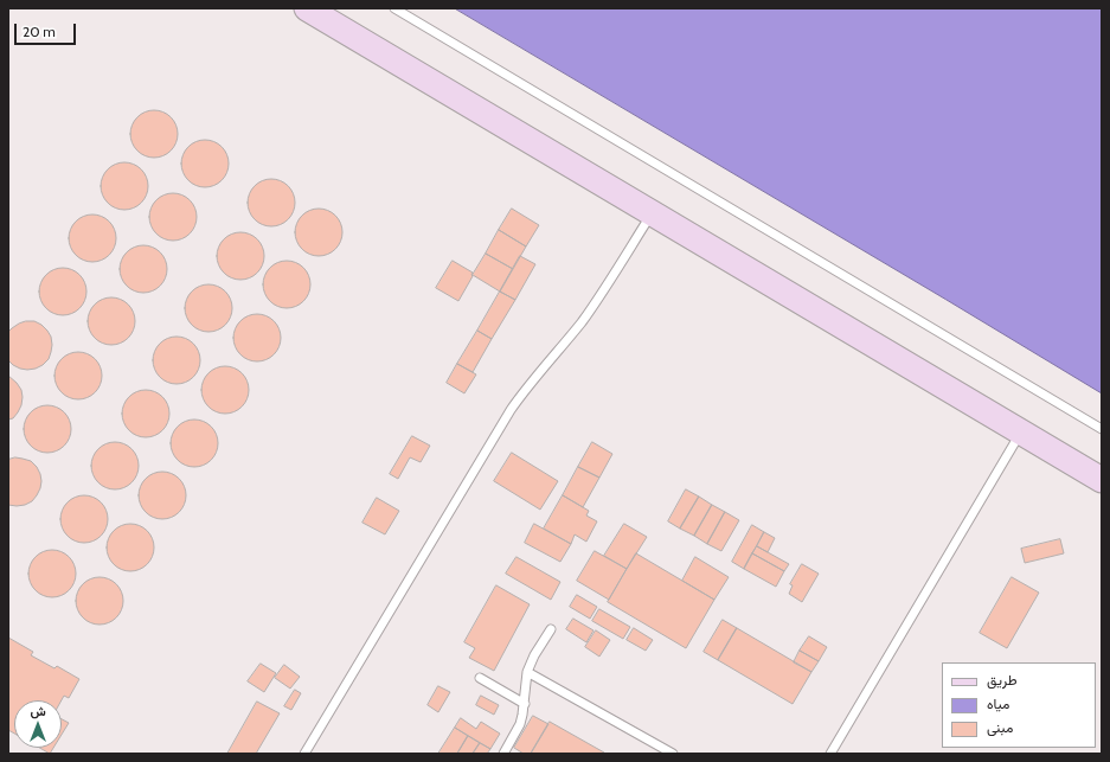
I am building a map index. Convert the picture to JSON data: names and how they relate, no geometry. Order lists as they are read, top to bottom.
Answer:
{
  "legend": ["طريق", "مياه", "مبنى"],
  "scale_bar": "20 m",
  "north": "top"
}
